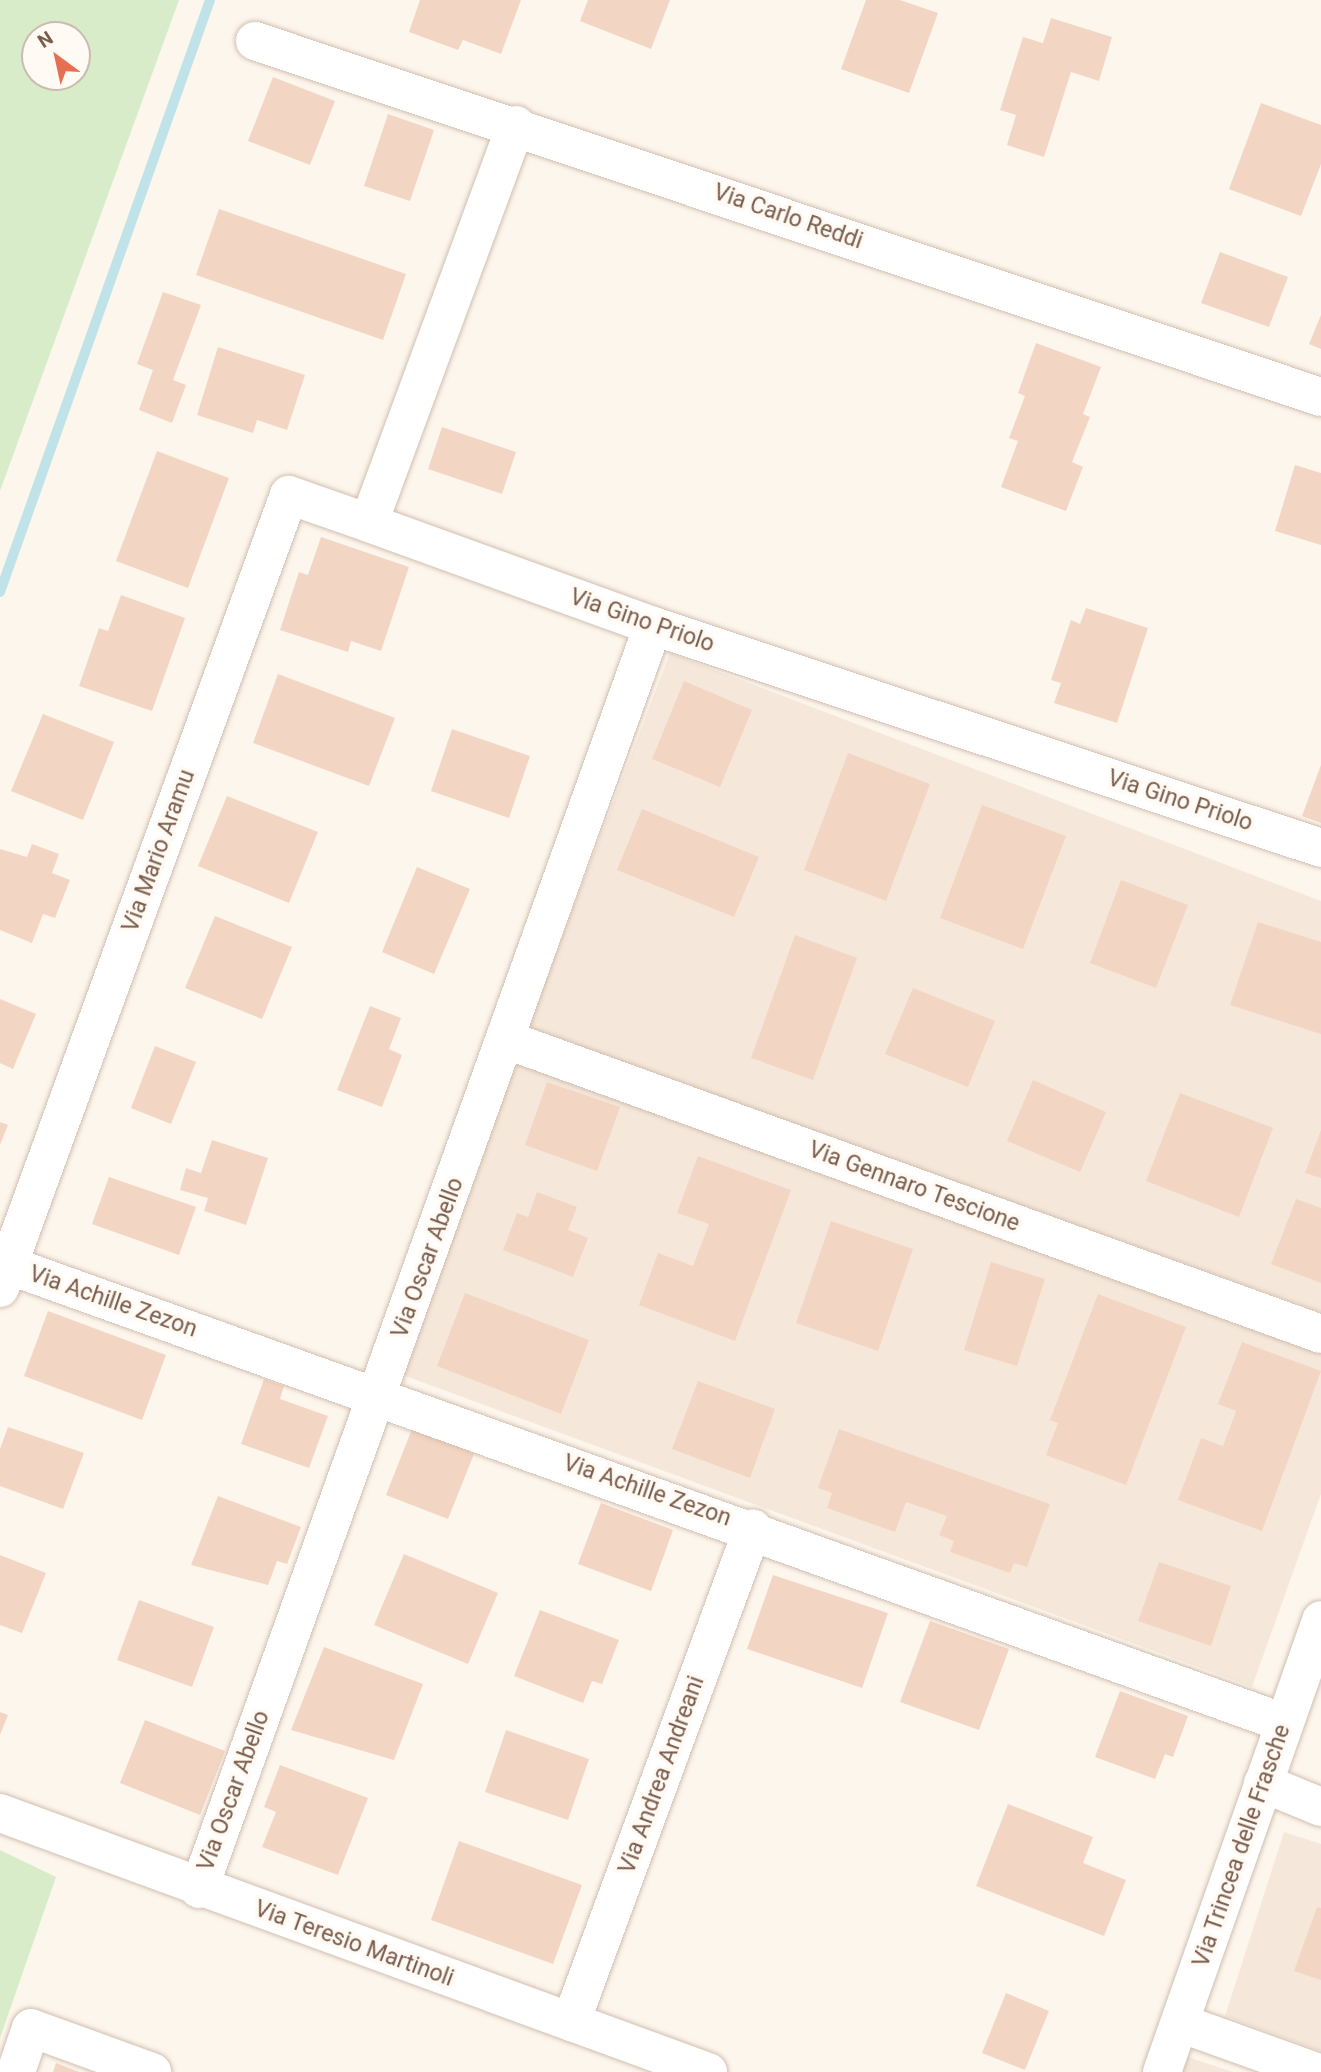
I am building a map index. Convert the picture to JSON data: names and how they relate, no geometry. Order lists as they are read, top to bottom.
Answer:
{
  "streets": {
    "street": [
      "Via Carlo Reddi",
      "Via Gino Priolo",
      "Via Mario Aramu",
      "Via Gennaro Tescione",
      "Via Oscar Abello",
      "Via Achille Zezon",
      "Via Andrea Andreani",
      "Via Trincea delle Frasche",
      "Via Teresio Martinoli"
    ]
  },
  "crossings": [
    ["Via Gino Priolo", "Via Mario Aramu"],
    ["Via Gino Priolo", "Via Oscar Abello"],
    ["Via Mario Aramu", "Via Achille Zezon"],
    ["Via Gennaro Tescione", "Via Oscar Abello"],
    ["Via Oscar Abello", "Via Achille Zezon"],
    ["Via Oscar Abello", "Via Teresio Martinoli"],
    ["Via Achille Zezon", "Via Andrea Andreani"],
    ["Via Achille Zezon", "Via Trincea delle Frasche"],
    ["Via Andrea Andreani", "Via Teresio Martinoli"]
  ],
  "north": "top left"
}
